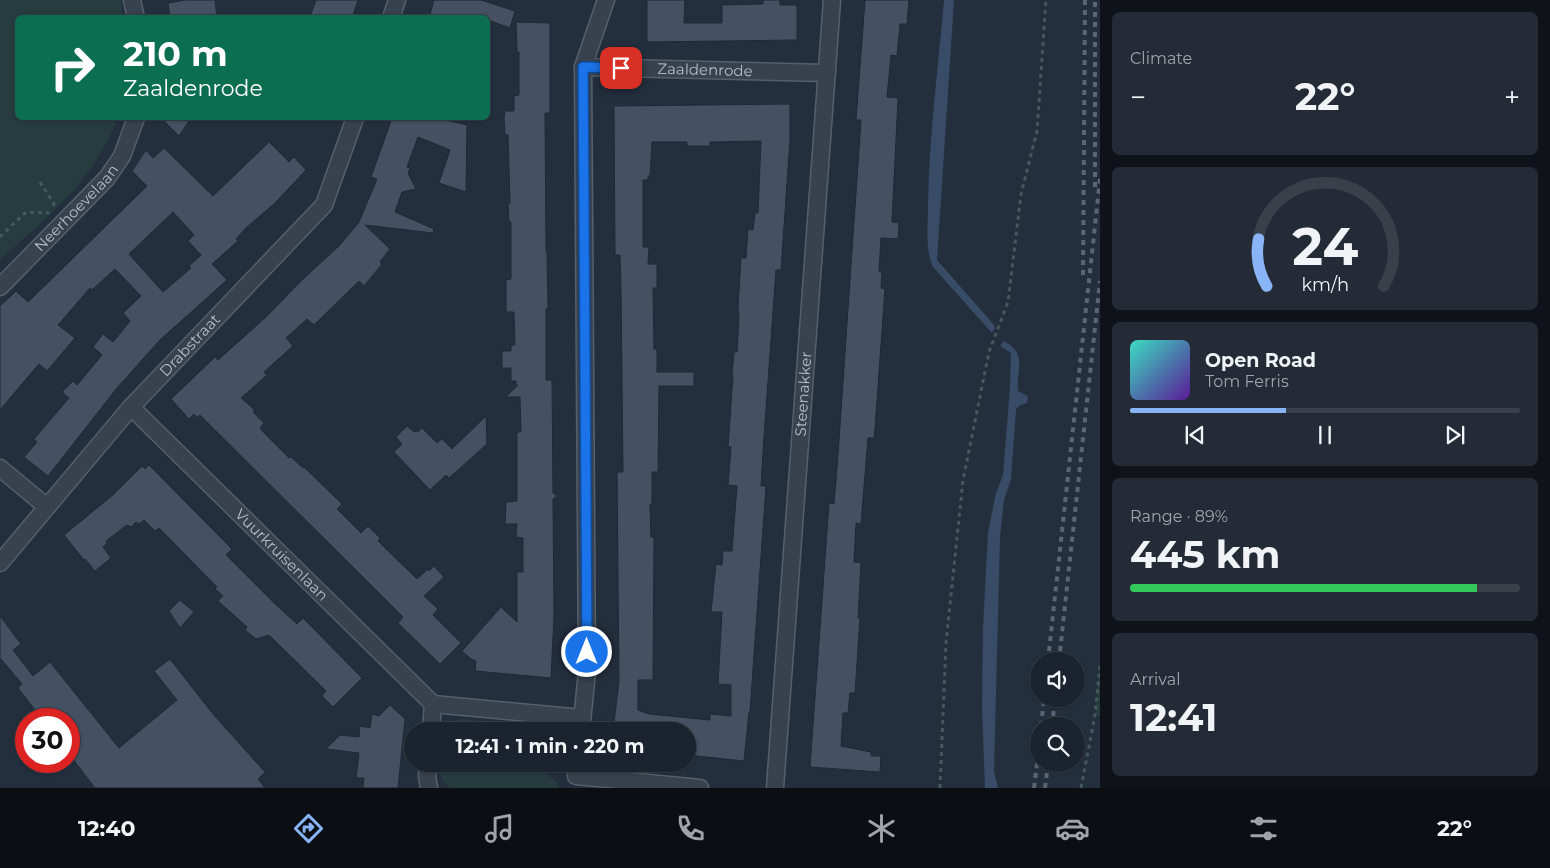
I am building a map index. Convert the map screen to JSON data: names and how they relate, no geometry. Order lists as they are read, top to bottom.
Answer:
{
  "streets": {
    "street": [
      "Zaaldenrode",
      "Neerhoevelaan",
      "Drabstraat",
      "Steenakker",
      "Vuurkruisenlaan"
    ]
  },
  "crossings": [
    ["Zaaldenrode", "Steenakker"],
    ["Drabstraat", "Vuurkruisenlaan"]
  ],
  "page": {
    "tile": [
      "Climate",
      ["Range · 89%", "445 km"],
      ["Arrival", "12:41"]
    ],
    "turn": ["210 m", "Zaaldenrode"],
    "heat": ["−", "22°", "+"],
    "song": ["Open Road", "Tom Ferris"],
    "limit": "30",
    "trip": "12:41 · 1 min · 220 m",
    "tabs": ["12:40", "22°"],
    "gauge": ["24", "km/h"]
  }
}
